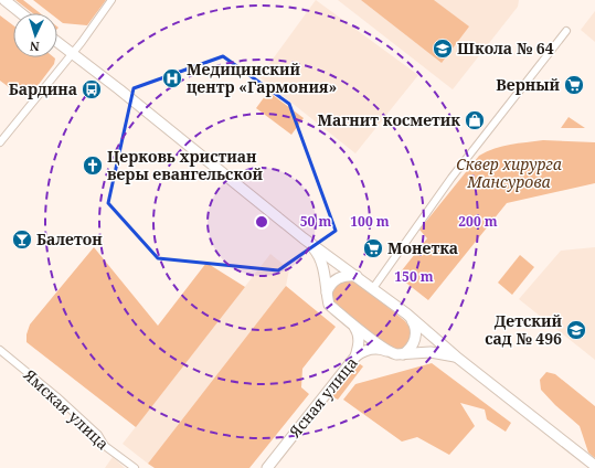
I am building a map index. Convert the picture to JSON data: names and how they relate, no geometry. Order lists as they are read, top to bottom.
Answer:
{
  "streets": {
    "street": ["Ясная улица", "Ямская улица"]
  },
  "parks": ["Сквер хирурга Мансурова"],
  "places": {
    "school or university": ["Школа № 64", "Детский сад № 496"],
    "hospital": ["Медицинский центр «Гармония»"],
    "supermarket": ["Верный", "Монетка"],
    "bus stop": ["Бардина"],
    "shop": ["Магнит косметик"],
    "church": ["Церковь христиан веры евангельской"],
    "bar": ["Балетон"]
  },
  "north": "bottom",
  "rings": [
    "50 m",
    "100 m",
    "200 m",
    "150 m"
  ]
}
